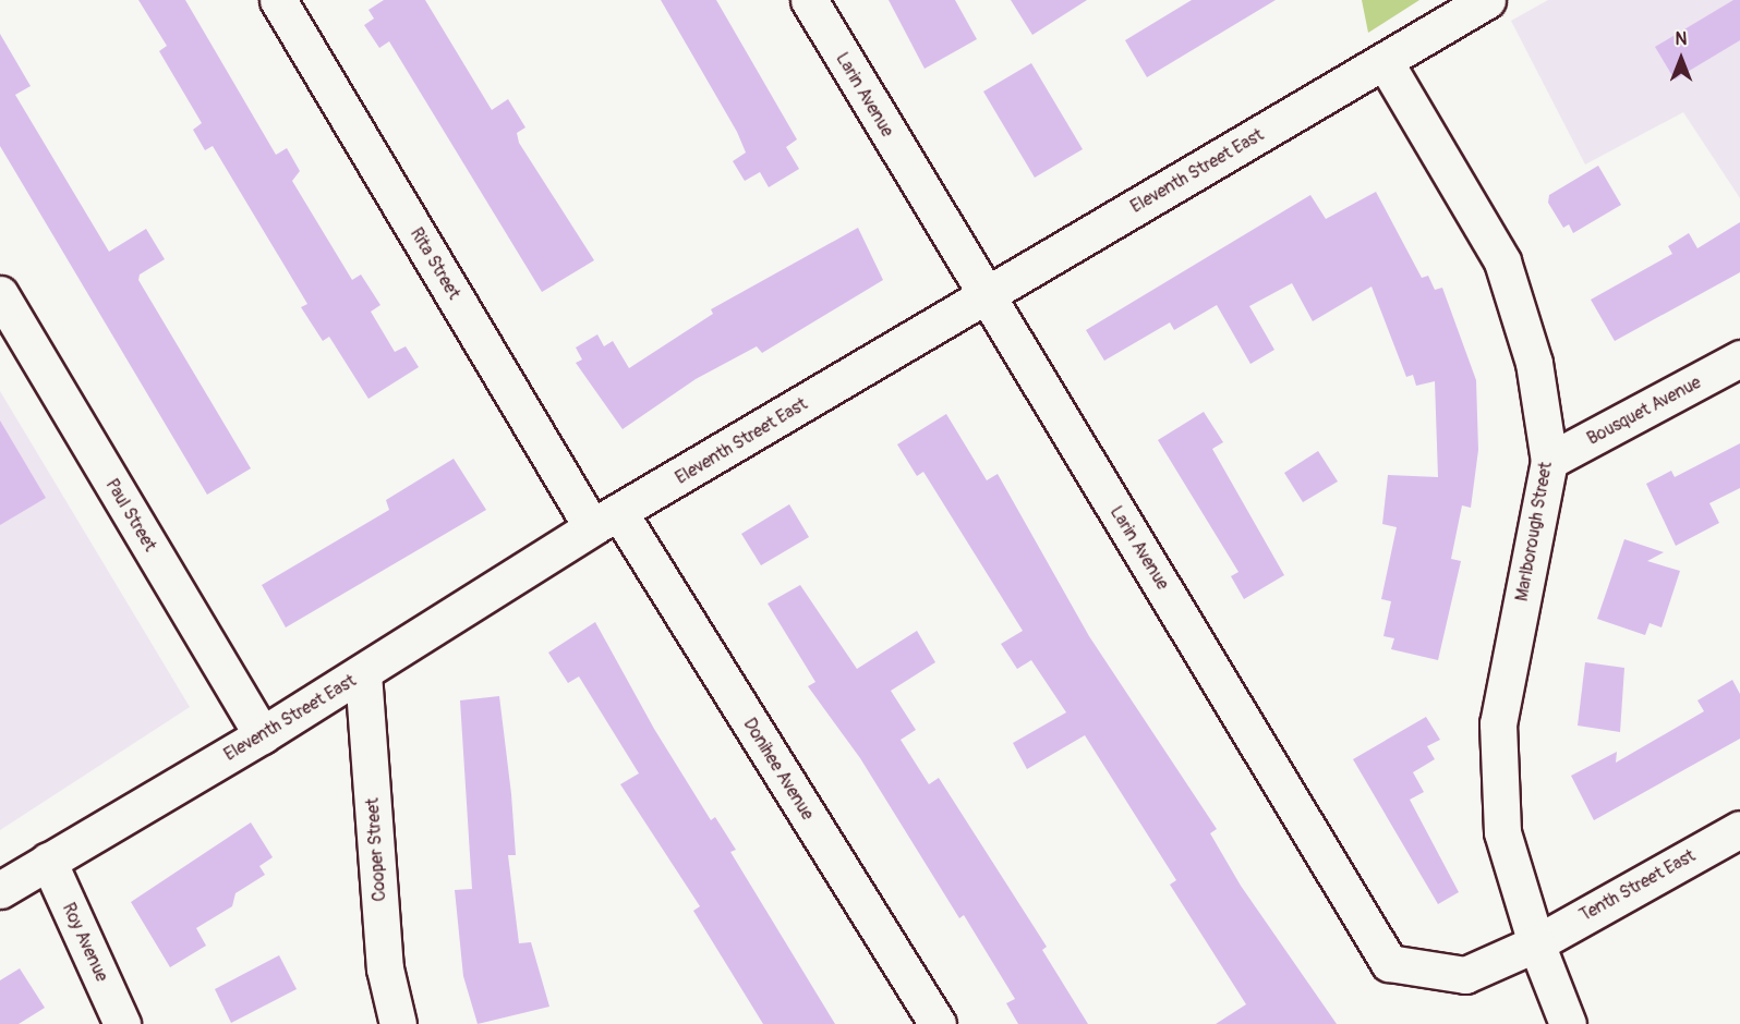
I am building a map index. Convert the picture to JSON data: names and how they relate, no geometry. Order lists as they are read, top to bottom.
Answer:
{
  "streets": {
    "street": [
      "Larin Avenue",
      "Eleventh Street East",
      "Rita Street",
      "Bousquet Avenue",
      "Paul Street",
      "Marlborough Street",
      "Donihee Avenue",
      "Cooper Street",
      "Tenth Street East",
      "Roy Avenue"
    ]
  },
  "crossings": [
    ["Larin Avenue", "Eleventh Street East"],
    ["Larin Avenue", "Marlborough Street"],
    ["Larin Avenue", "Tenth Street East"],
    ["Eleventh Street East", "Rita Street"],
    ["Eleventh Street East", "Paul Street"],
    ["Eleventh Street East", "Marlborough Street"],
    ["Eleventh Street East", "Donihee Avenue"],
    ["Eleventh Street East", "Cooper Street"],
    ["Eleventh Street East", "Roy Avenue"],
    ["Rita Street", "Donihee Avenue"],
    ["Bousquet Avenue", "Marlborough Street"],
    ["Marlborough Street", "Tenth Street East"]
  ],
  "north": "top"
}
